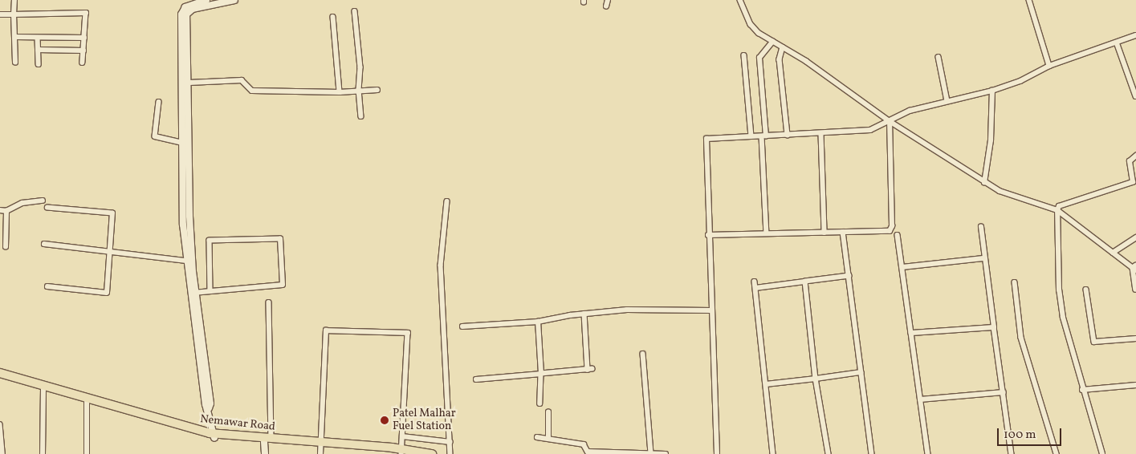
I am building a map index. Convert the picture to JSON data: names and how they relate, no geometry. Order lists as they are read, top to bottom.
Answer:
{
  "streets": {
    "highway": ["Nemawar Road"]
  },
  "places": ["Patel Malhar Fuel Station"],
  "scale_bar": "100 m"
}
